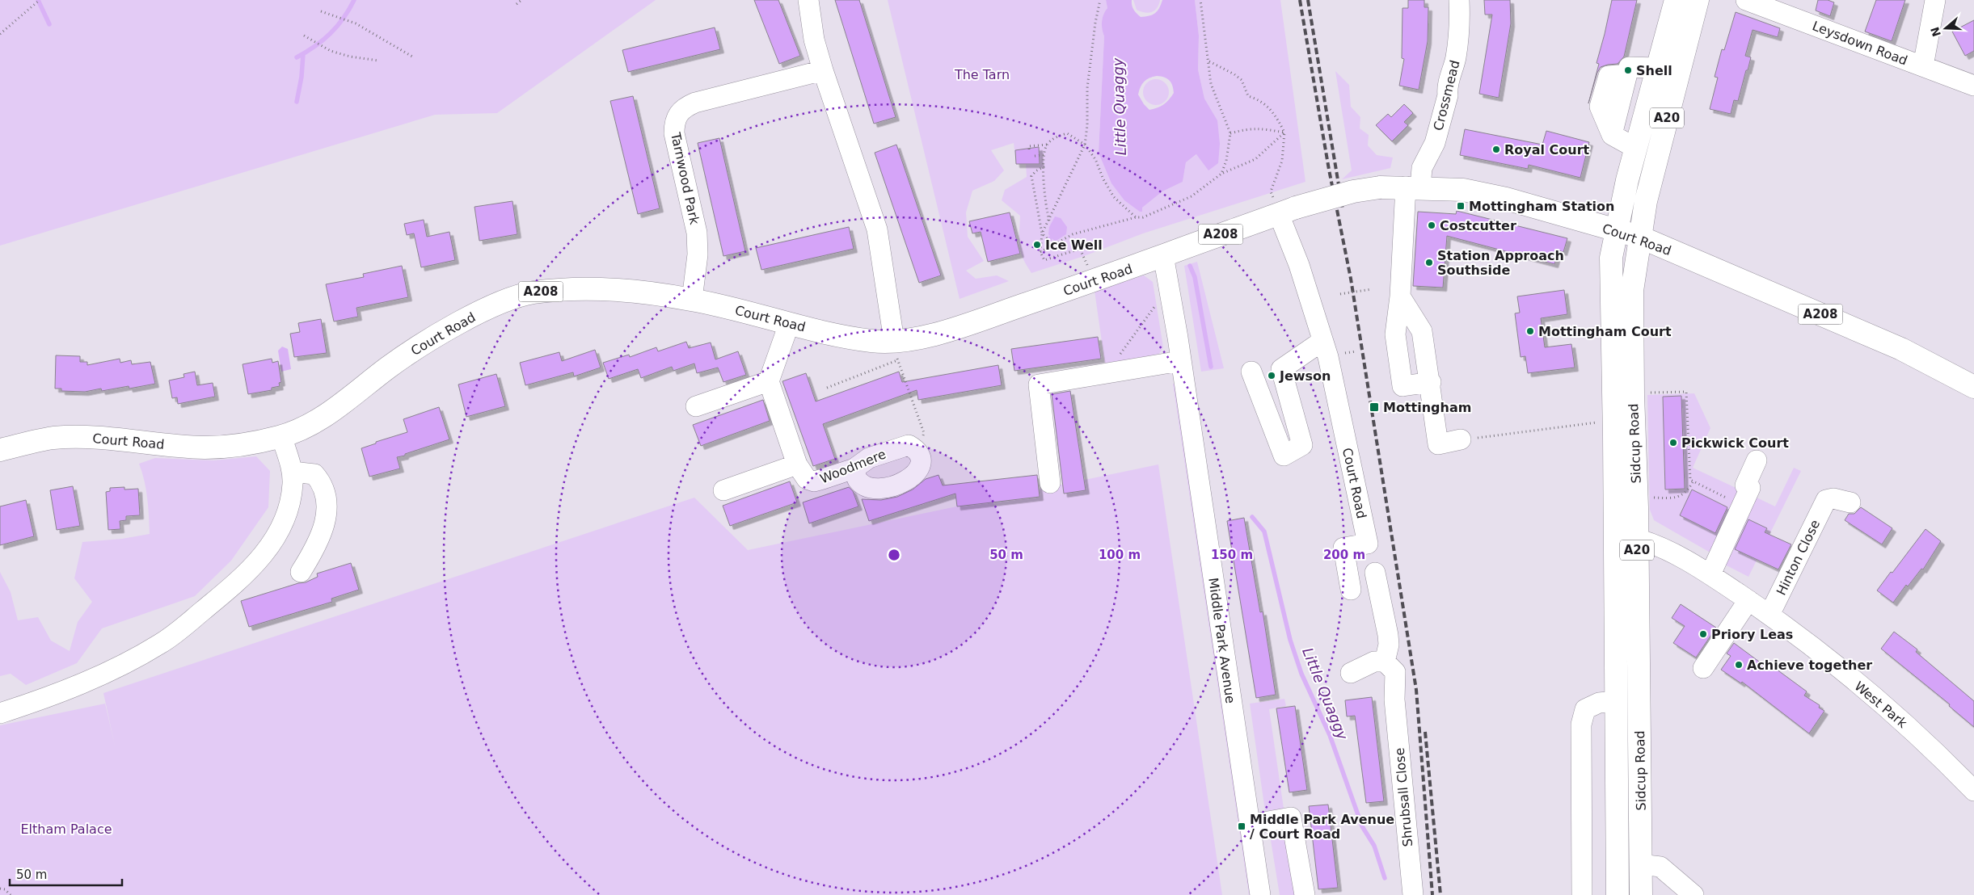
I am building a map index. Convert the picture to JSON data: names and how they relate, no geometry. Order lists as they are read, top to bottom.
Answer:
{
  "streets": {
    "main road": [
      "A20",
      "A208",
      "Court Road",
      "Sidcup Road"
    ],
    "street": [
      "Leysdown Road",
      "Crossmead",
      "Tarnwood Park",
      "Woodmere",
      "Hinton Close",
      "Middle Park Avenue",
      "West Park",
      "Shrubsall Close"
    ]
  },
  "crossings": [
    ["Crossmead", "Court Road"],
    ["Tarnwood Park", "Court Road"],
    ["Court Road", "Sidcup Road"],
    ["Court Road", "Middle Park Avenue"],
    ["Sidcup Road", "West Park"],
    ["Hinton Close", "West Park"]
  ],
  "water": ["Little Quaggy"],
  "parks": ["The Tarn", "Eltham Palace"],
  "places": {
    "other": [
      "Shell",
      "Royal Court",
      "Costcutter",
      "Ice Well",
      "Station Approach Southside",
      "Mottingham Court",
      "Jewson",
      "Pickwick Court",
      "Priory Leas",
      "Achieve together"
    ],
    "transit": ["Mottingham Station", "Mottingham", "Middle Park Avenue / Court Road"]
  },
  "scale_bar": "50 m",
  "north": "left",
  "rings": [
    "50 m",
    "100 m",
    "150 m",
    "200 m"
  ]
}
